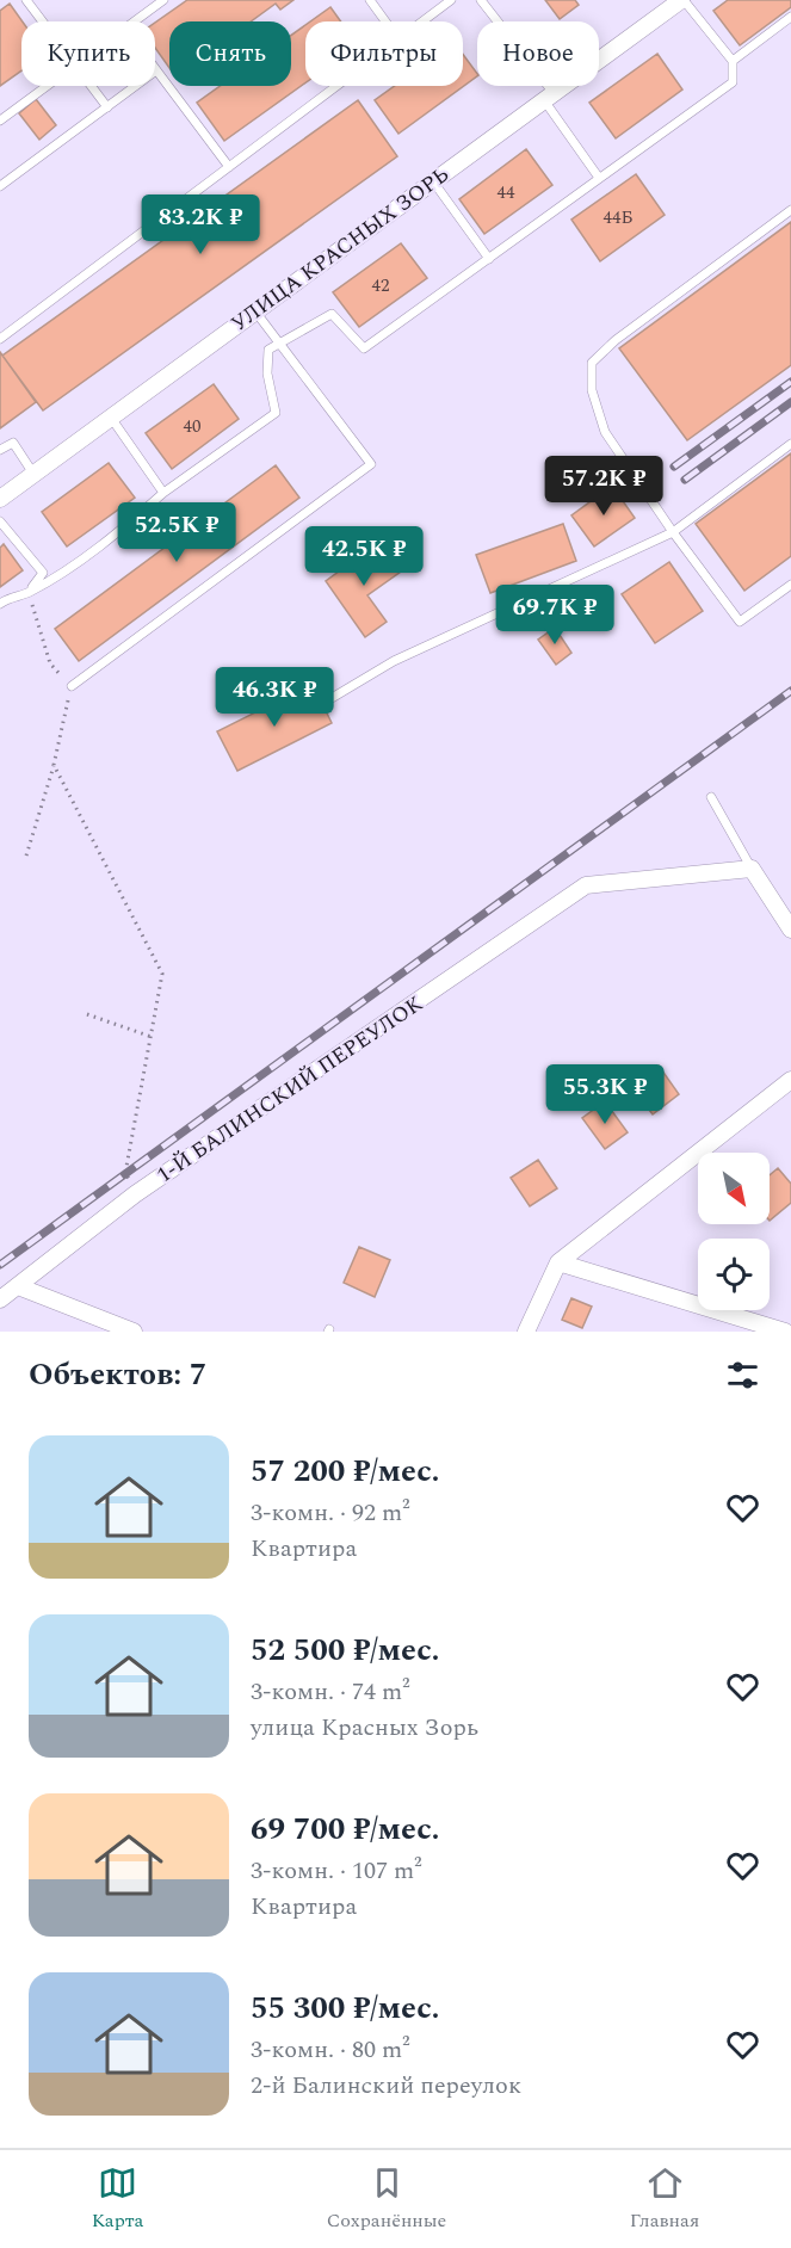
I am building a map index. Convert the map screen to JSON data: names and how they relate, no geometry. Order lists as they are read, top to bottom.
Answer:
{
  "streets": {
    "street": ["УЛИЦА КРАСНЫХ ЗОРЬ", "1-Й БАЛИНСКИЙ ПЕРЕУЛОК"]
  },
  "house_numbers": [
    "44",
    "44Б",
    "42",
    "40"
  ],
  "north": "bottom right",
  "page": {
    "chip": [
      "Купить",
      "Снять",
      "Фильтры",
      "Новое"
    ],
    "price": [
      "83.2K ₽",
      "57.2K ₽",
      "52.5K ₽",
      "42.5K ₽",
      "69.7K ₽",
      "46.3K ₽",
      "55.3K ₽"
    ],
    "heading": "Объектов: 7",
    "list": [
      {
        "name": "57 200 ₽/мес.",
        "note": "3-комн. · 92 m² · Квартира"
      },
      {
        "name": "52 500 ₽/мес.",
        "note": "3-комн. · 74 m² · улица Красных Зорь"
      },
      {
        "name": "69 700 ₽/мес.",
        "note": "3-комн. · 107 m² · Квартира"
      },
      {
        "name": "55 300 ₽/мес.",
        "note": "3-комн. · 80 m² · 2-й Балинский переулок"
      }
    ],
    "tabs": ["Карта", "Сохранённые", "Главная"]
  }
}
